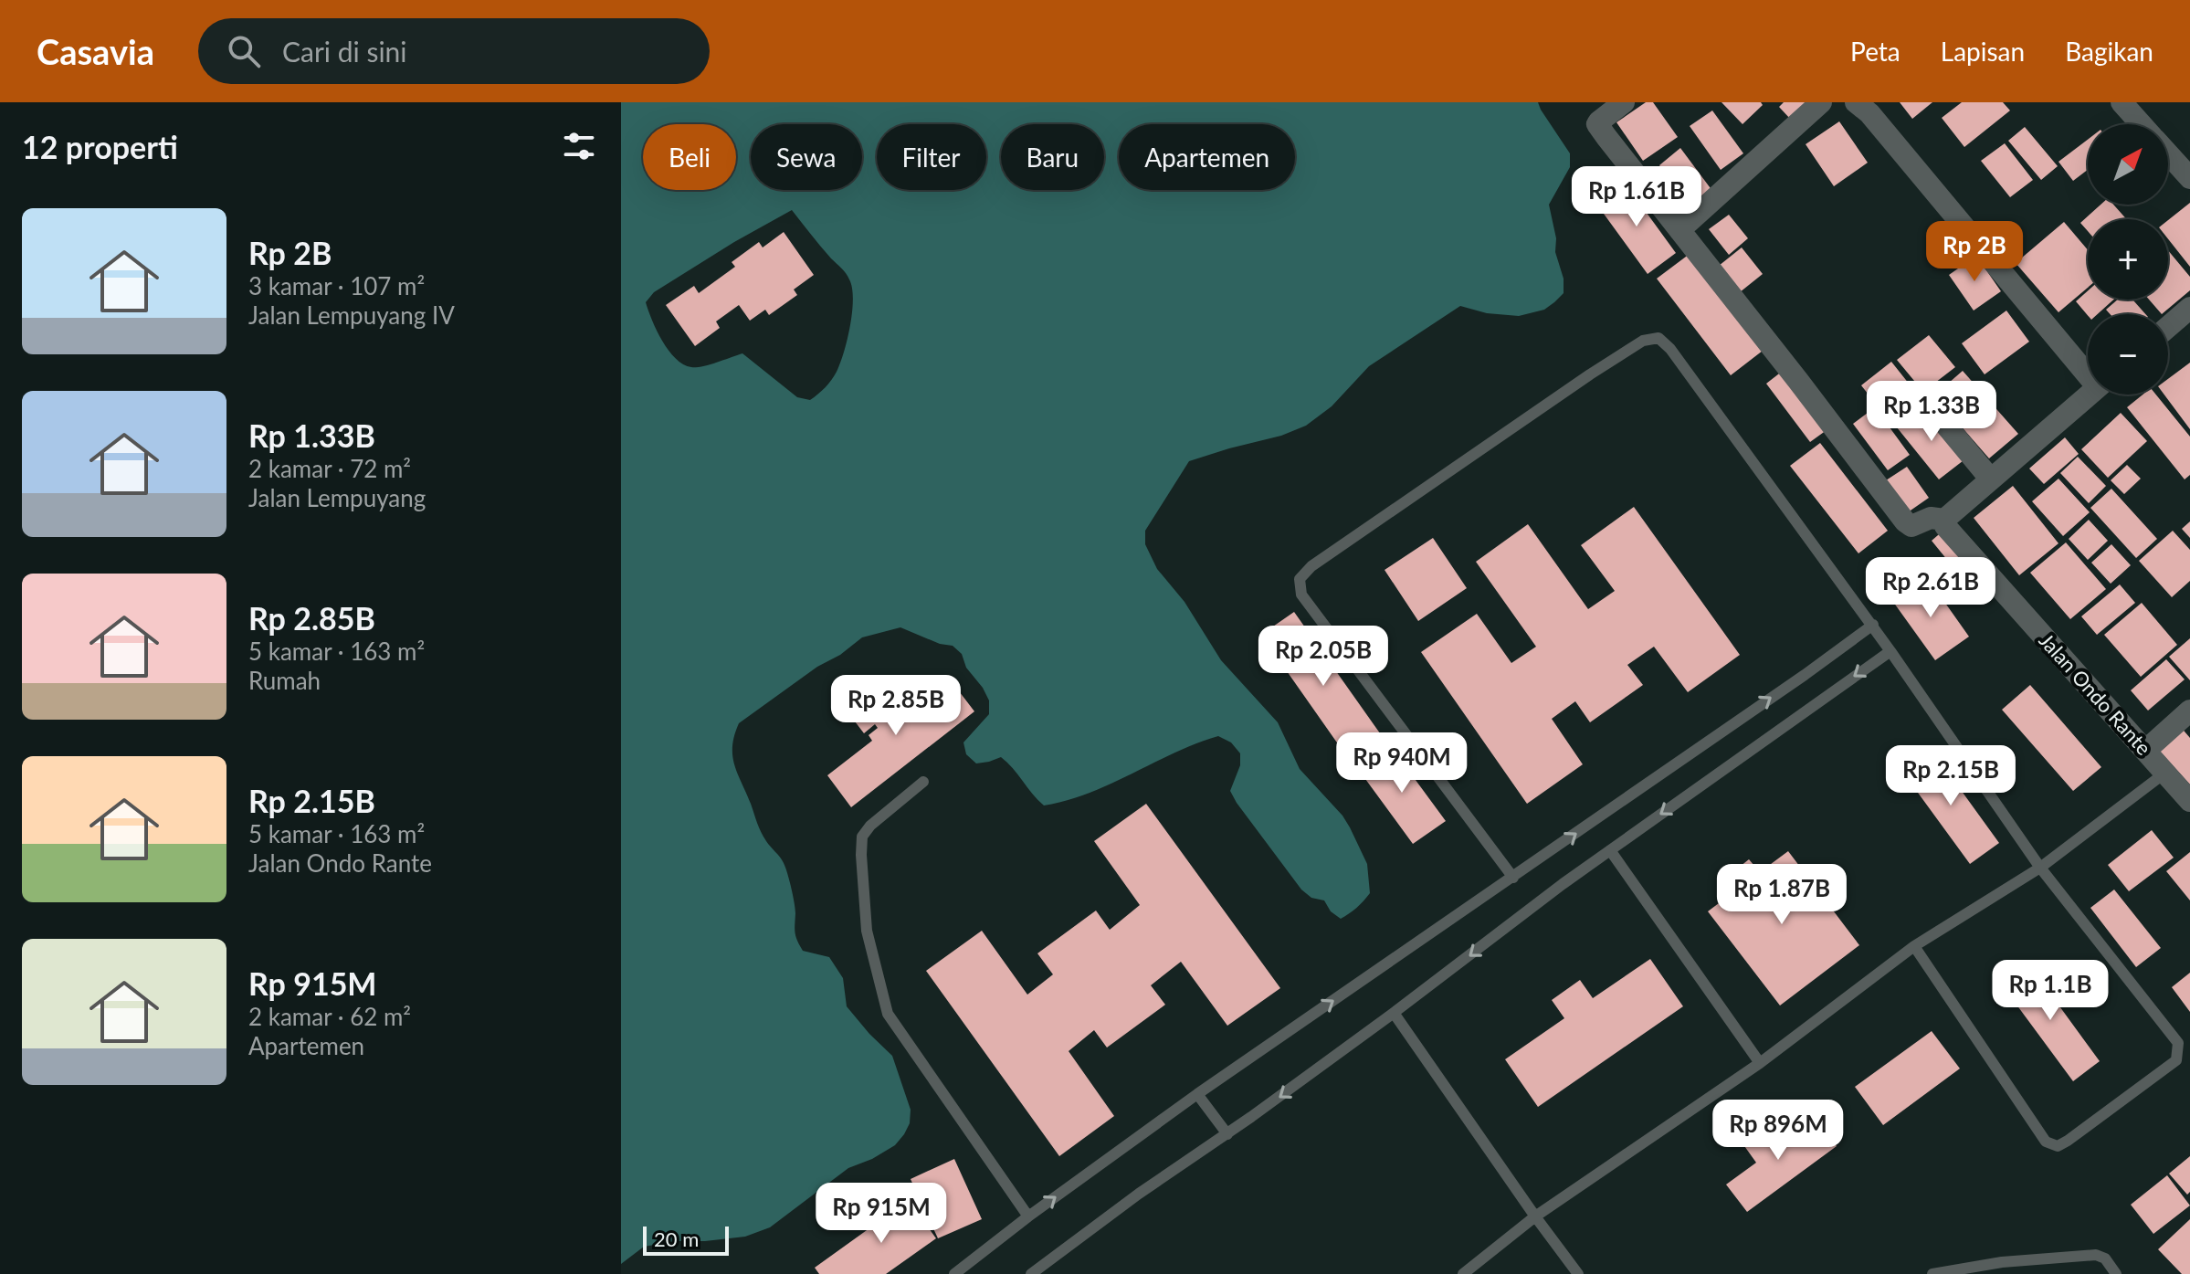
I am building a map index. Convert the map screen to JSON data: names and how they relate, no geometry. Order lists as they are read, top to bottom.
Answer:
{
  "streets": {
    "street": ["Jalan Ondo Rante"]
  },
  "scale_bar": "20 m",
  "north": "top right",
  "page": {
    "header": "Casavia",
    "search": "Cari di sini",
    "nav": ["Peta", "Lapisan", "Bagikan"],
    "heading": "12 properti",
    "map_buttons": ["+", "−"],
    "chip": [
      "Beli",
      "Sewa",
      "Filter",
      "Baru",
      "Apartemen"
    ],
    "price": [
      "Rp 1.61B",
      "Rp 2B",
      "Rp 1.33B",
      "Rp 2.61B",
      "Rp 2.05B",
      "Rp 2.85B",
      "Rp 940M",
      "Rp 2.15B",
      "Rp 1.87B",
      "Rp 1.1B",
      "Rp 896M",
      "Rp 915M"
    ],
    "list": [
      {
        "name": "Rp 2B",
        "note": "3 kamar · 107 m² · Jalan Lempuyang IV"
      },
      {
        "name": "Rp 1.33B",
        "note": "2 kamar · 72 m² · Jalan Lempuyang"
      },
      {
        "name": "Rp 2.85B",
        "note": "5 kamar · 163 m² · Rumah"
      },
      {
        "name": "Rp 2.15B",
        "note": "5 kamar · 163 m² · Jalan Ondo Rante"
      },
      {
        "name": "Rp 915M",
        "note": "2 kamar · 62 m² · Apartemen"
      }
    ],
    "scale": "20 m"
  }
}
